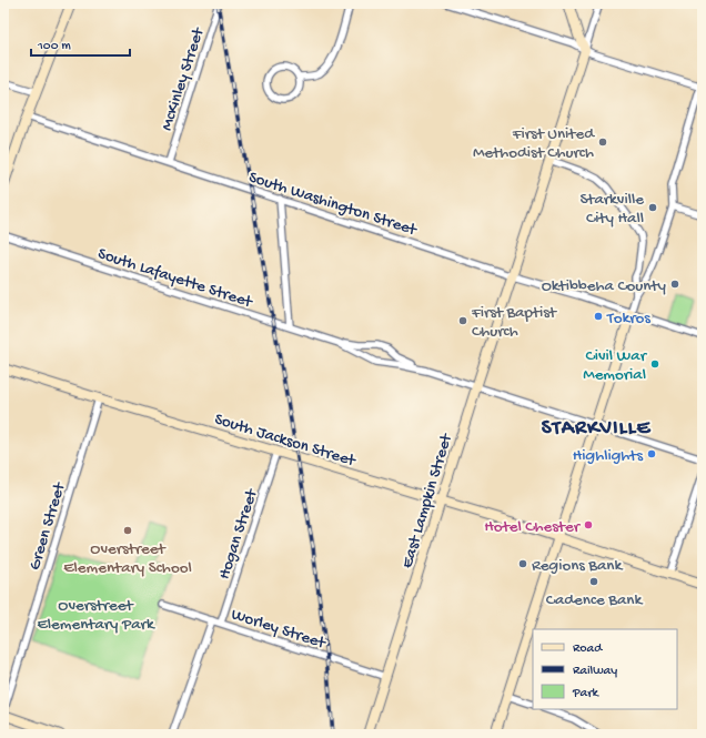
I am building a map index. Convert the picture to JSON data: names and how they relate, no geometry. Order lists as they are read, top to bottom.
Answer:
{
  "streets": {
    "street": [
      "McKinley Street",
      "South Washington Street",
      "South Lafayette Street",
      "South Jackson Street",
      "East Lampkin Street",
      "Green Street",
      "Hogan Street",
      "Worley Street"
    ]
  },
  "crossings": [
    ["McKinley Street", "South Washington Street"],
    ["South Washington Street", "East Lampkin Street"],
    ["South Lafayette Street", "East Lampkin Street"],
    ["South Jackson Street", "East Lampkin Street"],
    ["South Jackson Street", "Green Street"],
    ["South Jackson Street", "Hogan Street"],
    ["East Lampkin Street", "Worley Street"],
    ["Hogan Street", "Worley Street"]
  ],
  "districts": ["STARKVILLE"],
  "parks": ["Overstreet Elementary Park"],
  "places": [
    "First United Methodist Church",
    "Starkville City Hall",
    "Oktibbeha County",
    "Tokros",
    "First Baptist Church",
    "Civil War Memorial",
    "Highlights",
    "Hotel Chester",
    "Overstreet Elementary School",
    "Regions Bank",
    "Cadence Bank"
  ],
  "legend": ["Road", "Railway", "Park"],
  "scale_bar": "100 m"
}
